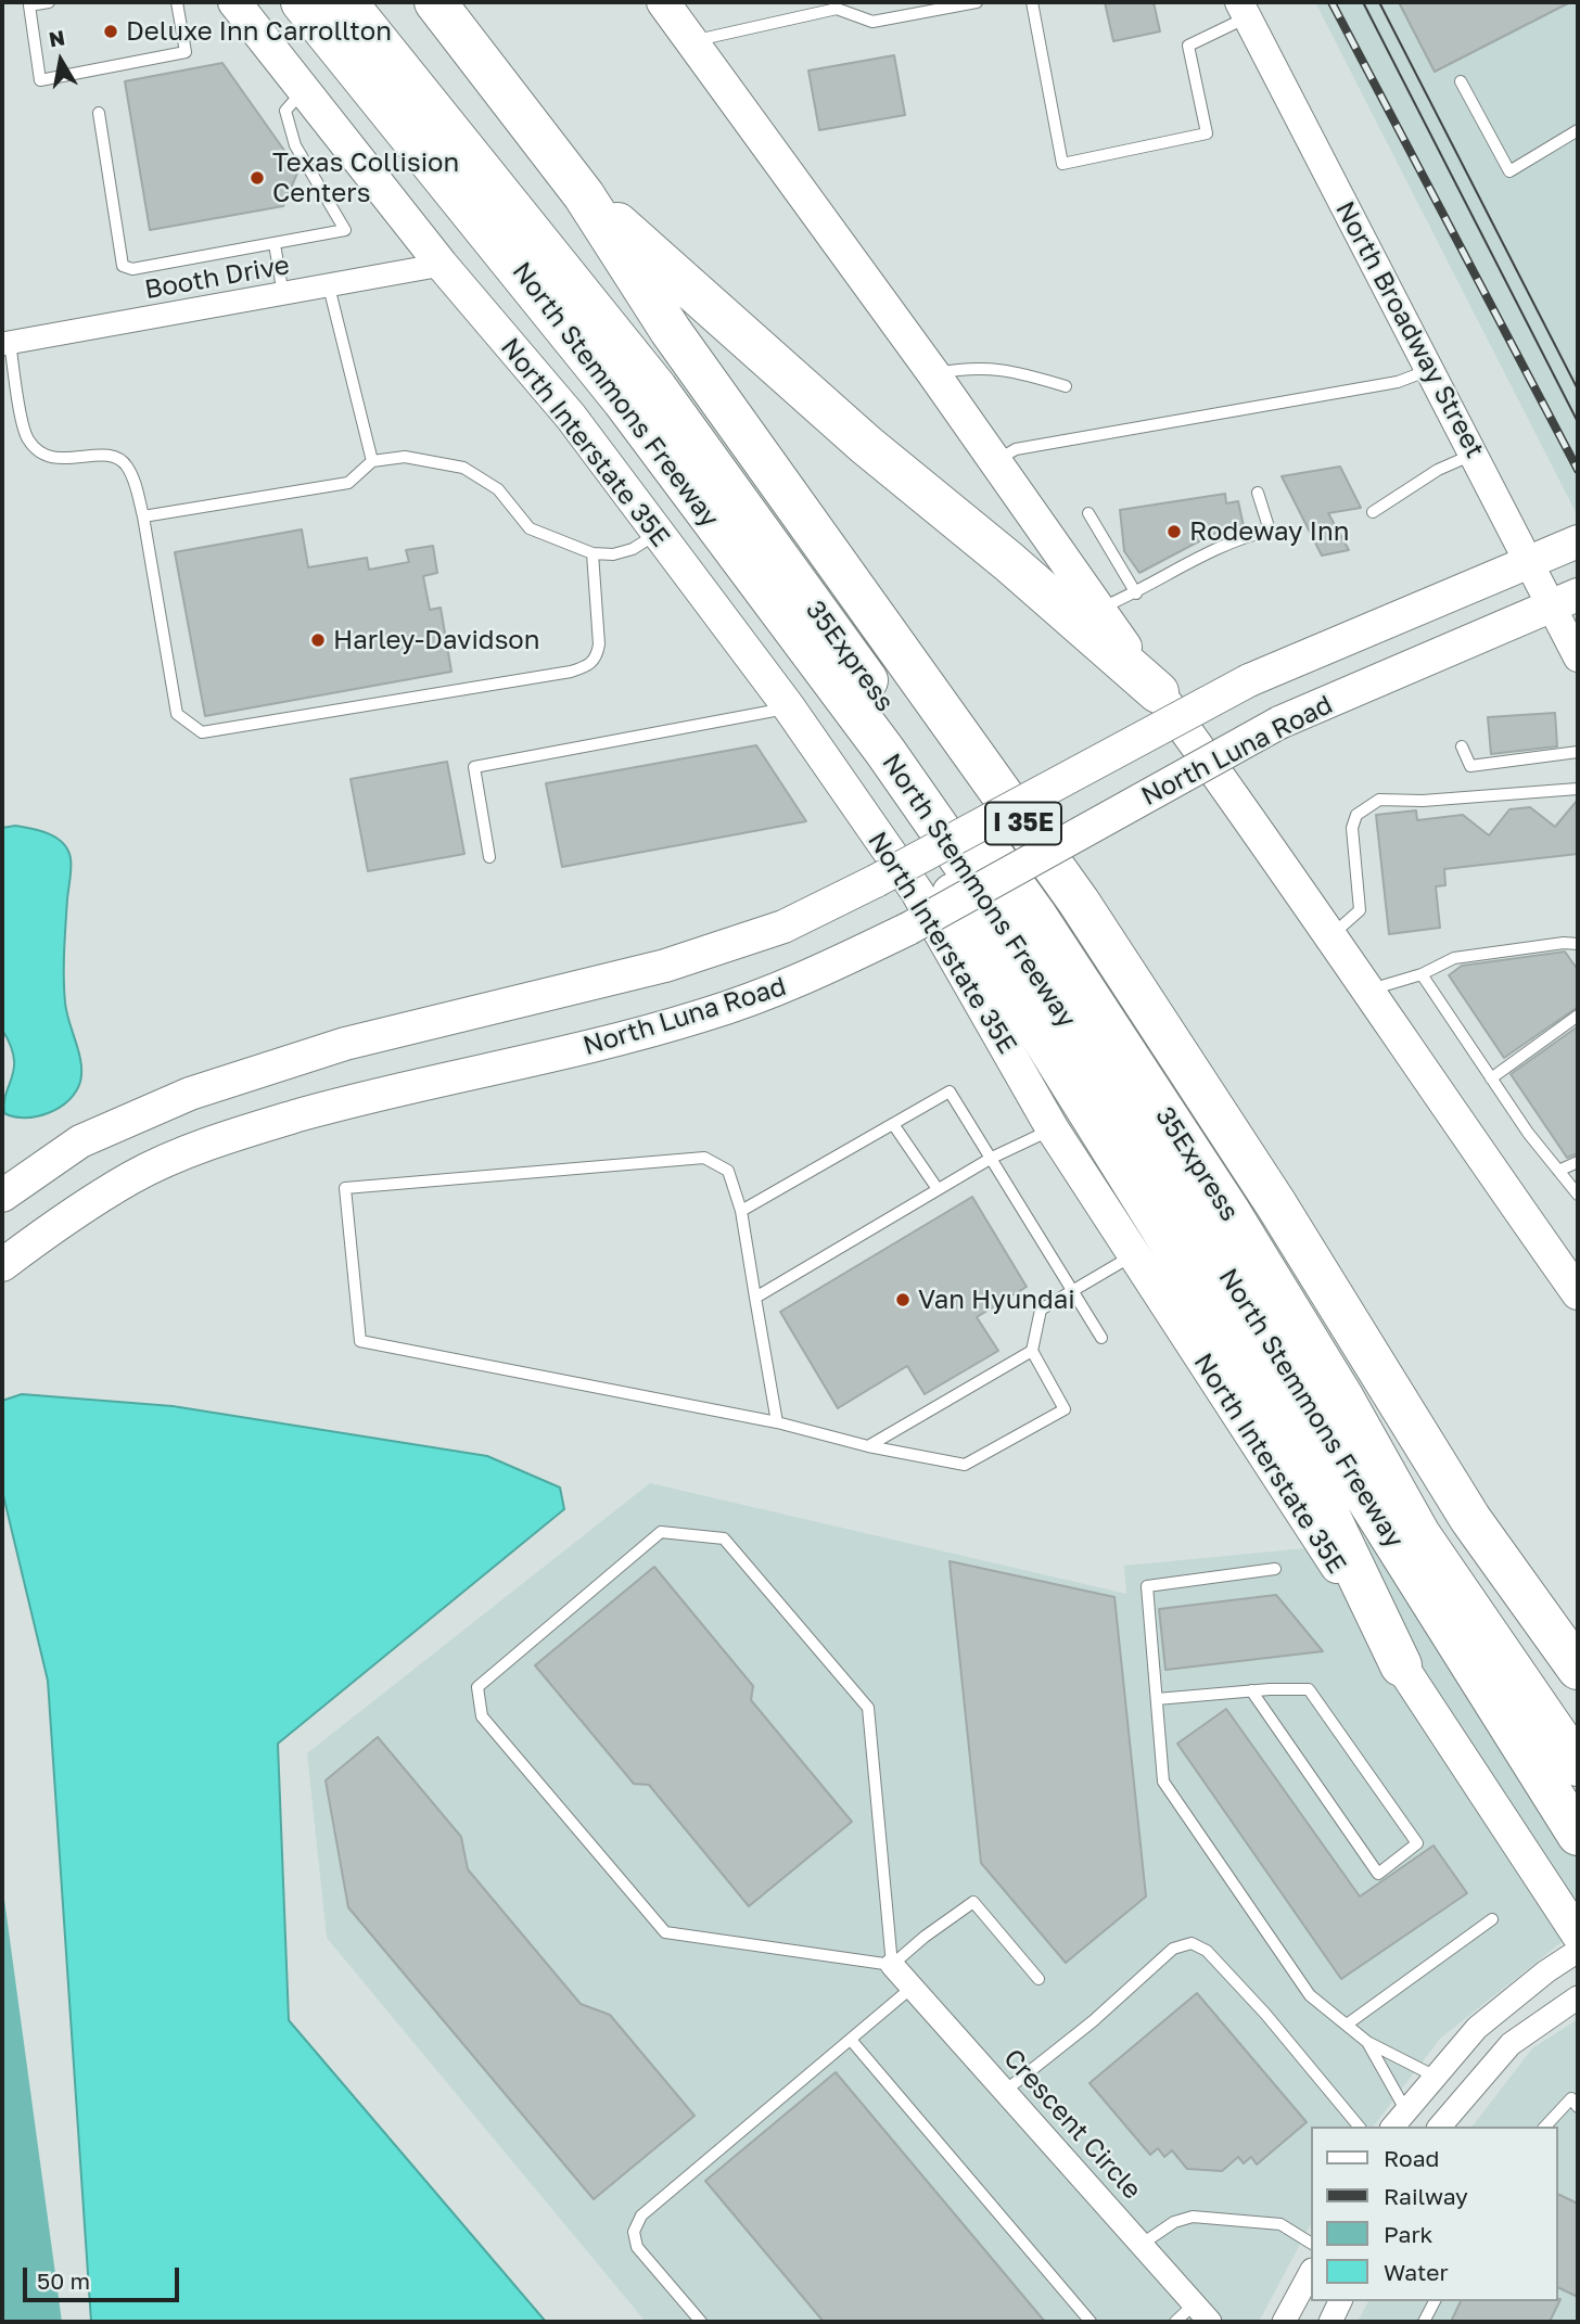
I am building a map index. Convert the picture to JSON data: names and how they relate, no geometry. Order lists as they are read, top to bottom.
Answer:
{
  "streets": {
    "highway": ["North Stemmons Freeway", "35Express", "I 35E"],
    "main road": ["North Interstate 35E", "North Luna Road"],
    "street": ["Booth Drive", "North Broadway Street", "Crescent Circle"]
  },
  "crossings": [
    ["Booth Drive", "North Interstate 35E"],
    ["North Broadway Street", "North Luna Road"]
  ],
  "places": [
    "Deluxe Inn Carrollton",
    "Texas Collision Centers",
    "Rodeway Inn",
    "Harley-Davidson",
    "Van Hyundai"
  ],
  "legend": [
    "Road",
    "Railway",
    "Park",
    "Water"
  ],
  "scale_bar": "50 m",
  "north": "top"
}
